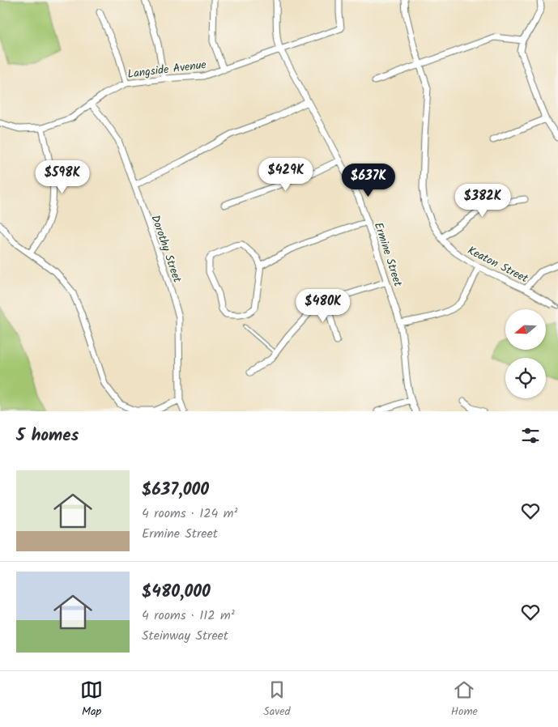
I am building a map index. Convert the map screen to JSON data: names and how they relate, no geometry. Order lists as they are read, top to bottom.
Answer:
{
  "streets": {
    "street": [
      "Langside Avenue",
      "Dorothy Street",
      "Ermine Street",
      "Keaton Street"
    ]
  },
  "crossings": [
    ["Langside Avenue", "Dorothy Street"],
    ["Langside Avenue", "Ermine Street"]
  ],
  "north": "left",
  "page": {
    "price": [
      "$429K",
      "$598K",
      "$637K",
      "$382K",
      "$480K"
    ],
    "heading": "5 homes",
    "list": [
      {
        "name": "$637,000",
        "note": "4 rooms · 124 m² · Ermine Street"
      },
      {
        "name": "$480,000",
        "note": "4 rooms · 112 m² · Steinway Street"
      }
    ],
    "tabs": ["Map", "Saved", "Home"]
  }
}
